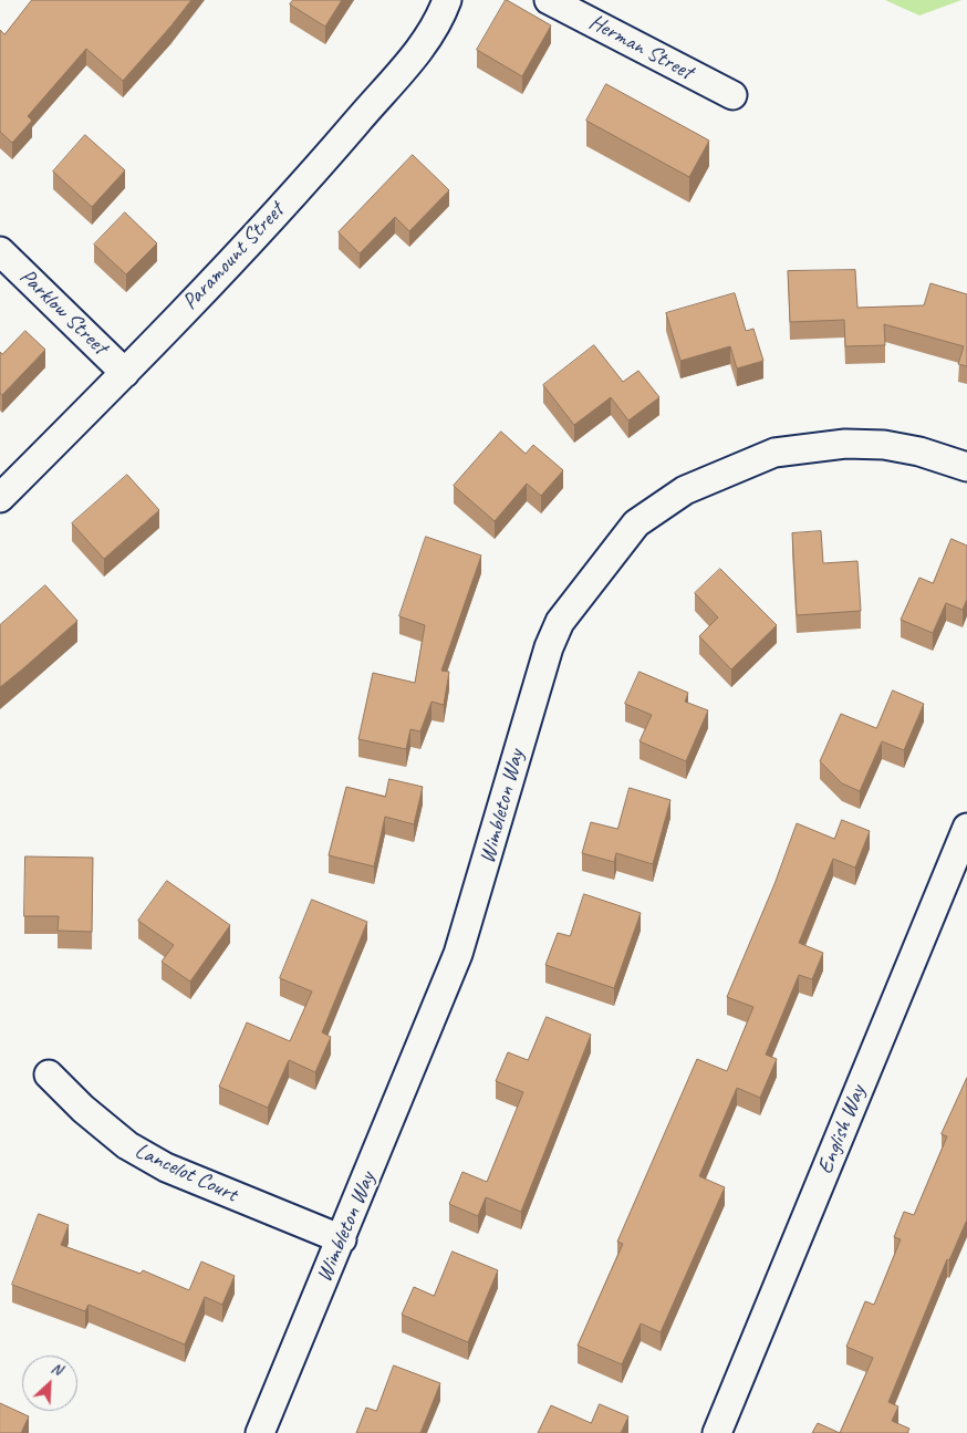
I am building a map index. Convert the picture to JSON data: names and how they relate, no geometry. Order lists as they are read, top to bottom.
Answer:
{
  "streets": {
    "street": [
      "Herman Street",
      "Paramount Street",
      "Parklow Street",
      "Wimbleton Way",
      "English Way",
      "Lancelot Court"
    ]
  },
  "crossings": [
    ["Paramount Street", "Parklow Street"],
    ["Wimbleton Way", "Lancelot Court"]
  ],
  "north": "top right"
}
